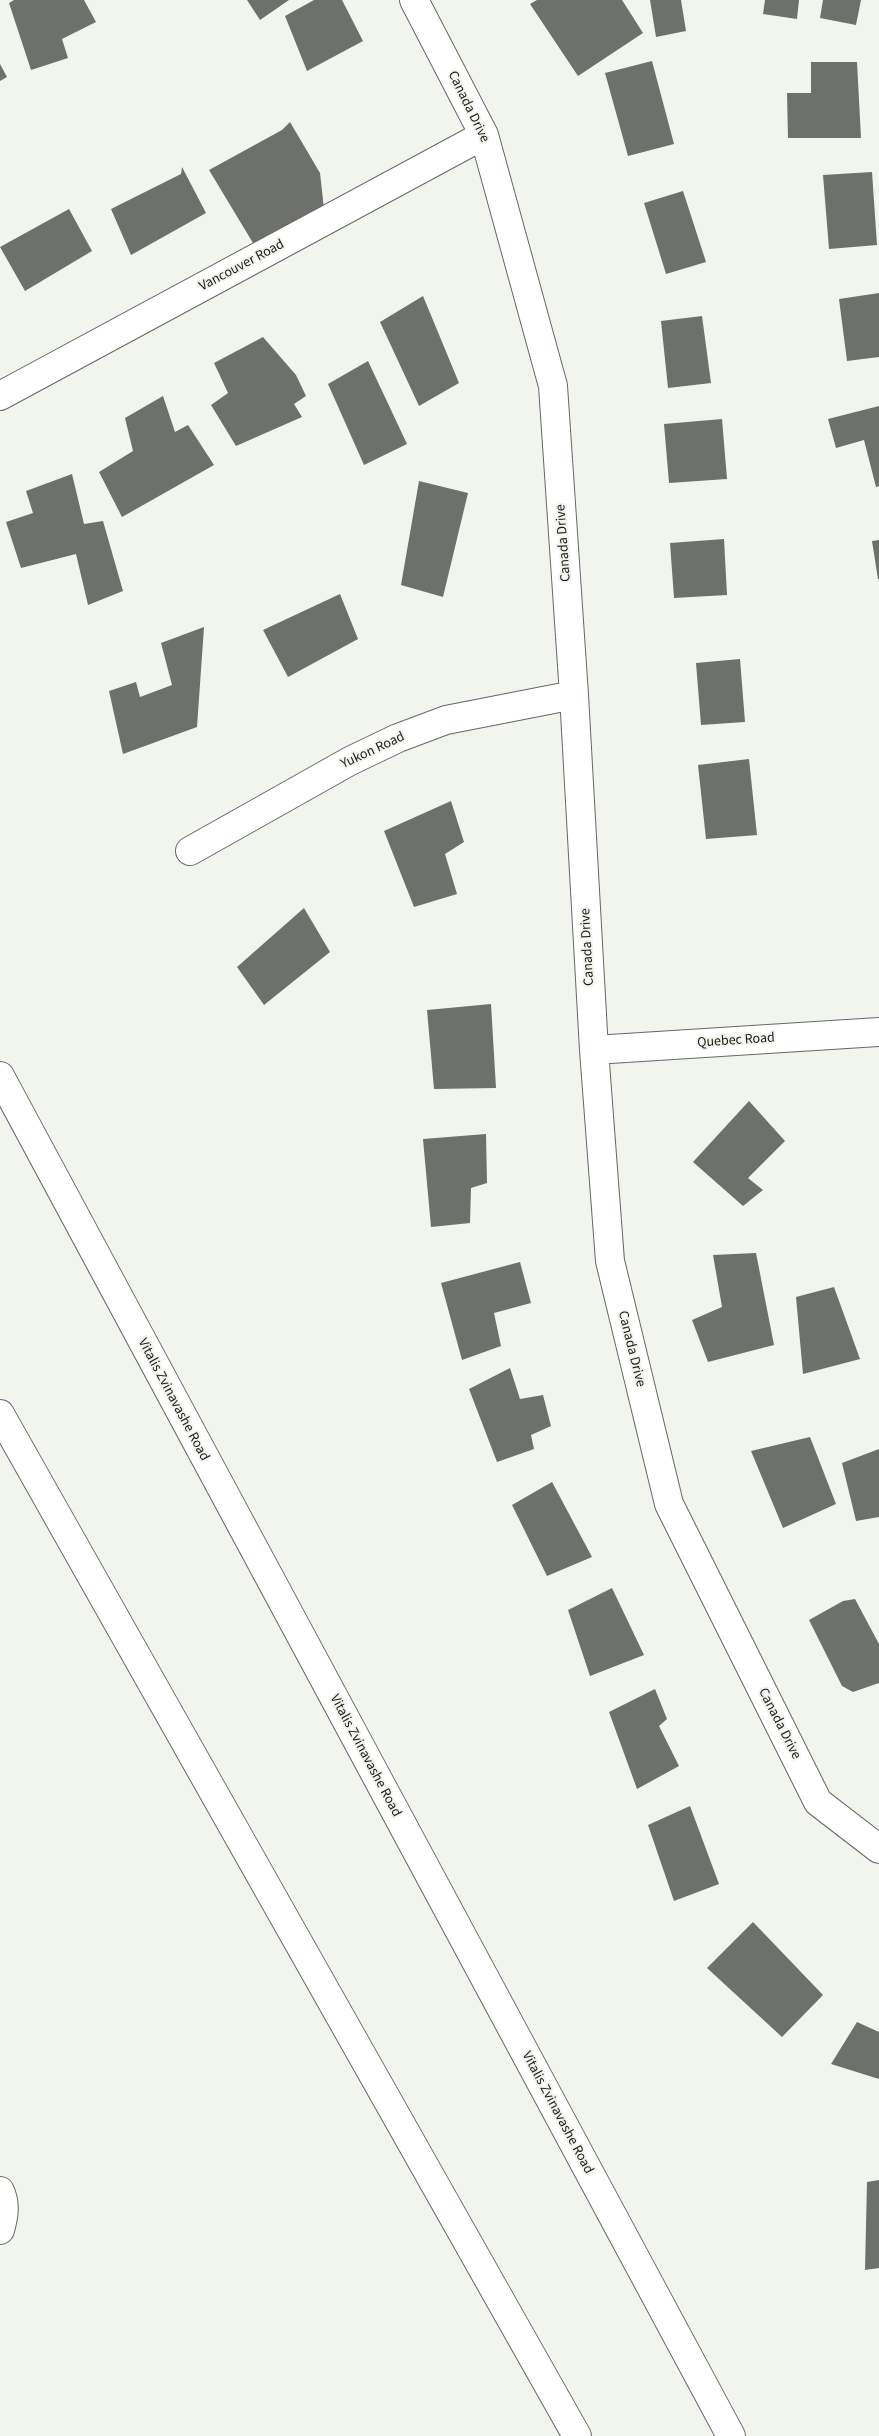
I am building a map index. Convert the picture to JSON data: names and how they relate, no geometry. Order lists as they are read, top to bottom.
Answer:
{
  "streets": {
    "street": [
      "Canada Drive",
      "Vancouver Road",
      "Yukon Road",
      "Quebec Road",
      "Vitalis Zvinavashe Road"
    ]
  },
  "crossings": [
    ["Canada Drive", "Vancouver Road"],
    ["Canada Drive", "Yukon Road"],
    ["Canada Drive", "Quebec Road"]
  ]
}
